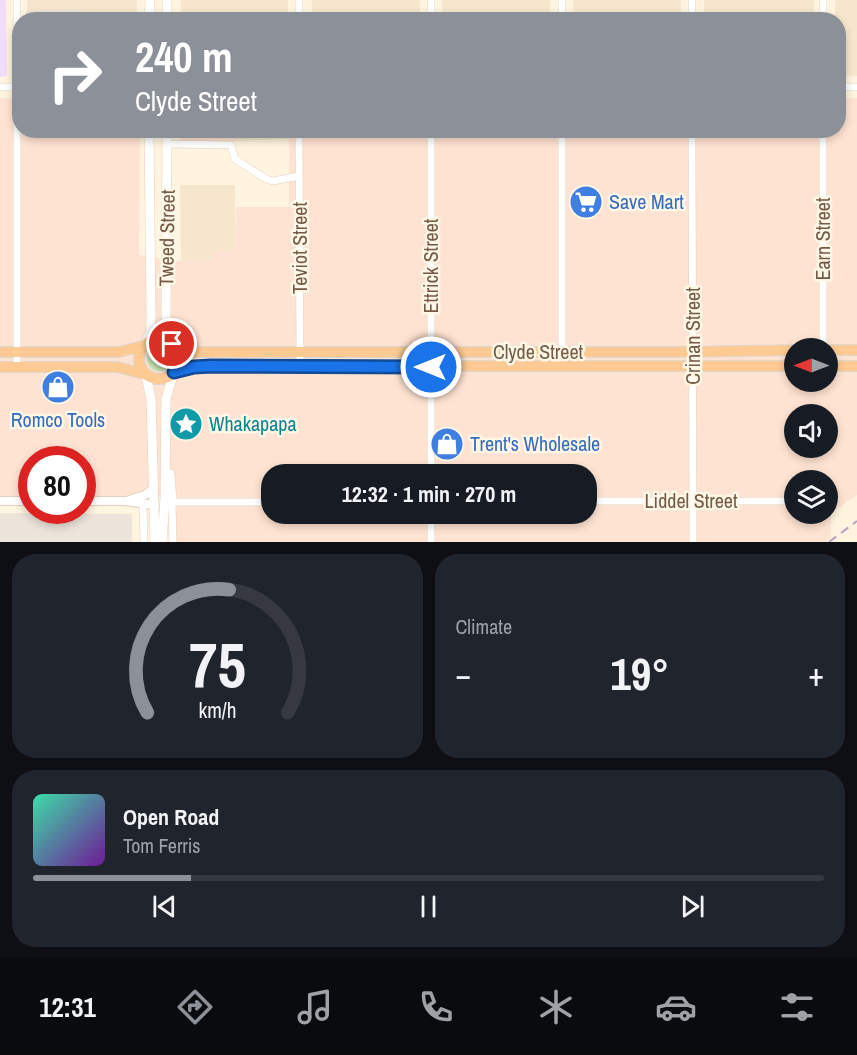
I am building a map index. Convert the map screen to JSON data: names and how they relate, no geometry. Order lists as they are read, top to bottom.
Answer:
{
  "streets": {
    "highway": ["Clyde Street"],
    "main road": ["Tweed Street"],
    "street": [
      "Earn Street",
      "Teviot Street",
      "Ettrick Street",
      "Crinan Street",
      "Liddel Street"
    ]
  },
  "crossings": [
    ["Tweed Street", "Clyde Street"],
    ["Teviot Street", "Clyde Street"],
    ["Ettrick Street", "Clyde Street"],
    ["Crinan Street", "Clyde Street"],
    ["Crinan Street", "Liddel Street"]
  ],
  "places": {
    "supermarket": ["Save Mart"],
    "shop": ["Romco Tools", "Trent's Wholesale"],
    "place": ["Whakapapa"]
  },
  "north": "left",
  "page": {
    "turn": ["240 m", "Clyde Street"],
    "limit": "80",
    "trip": "12:32 · 1 min · 270 m",
    "tile": "Climate",
    "heat": ["−", "19°", "+"],
    "song": ["Open Road", "Tom Ferris"],
    "tabs": "12:31",
    "gauge": ["75", "km/h"]
  }
}
